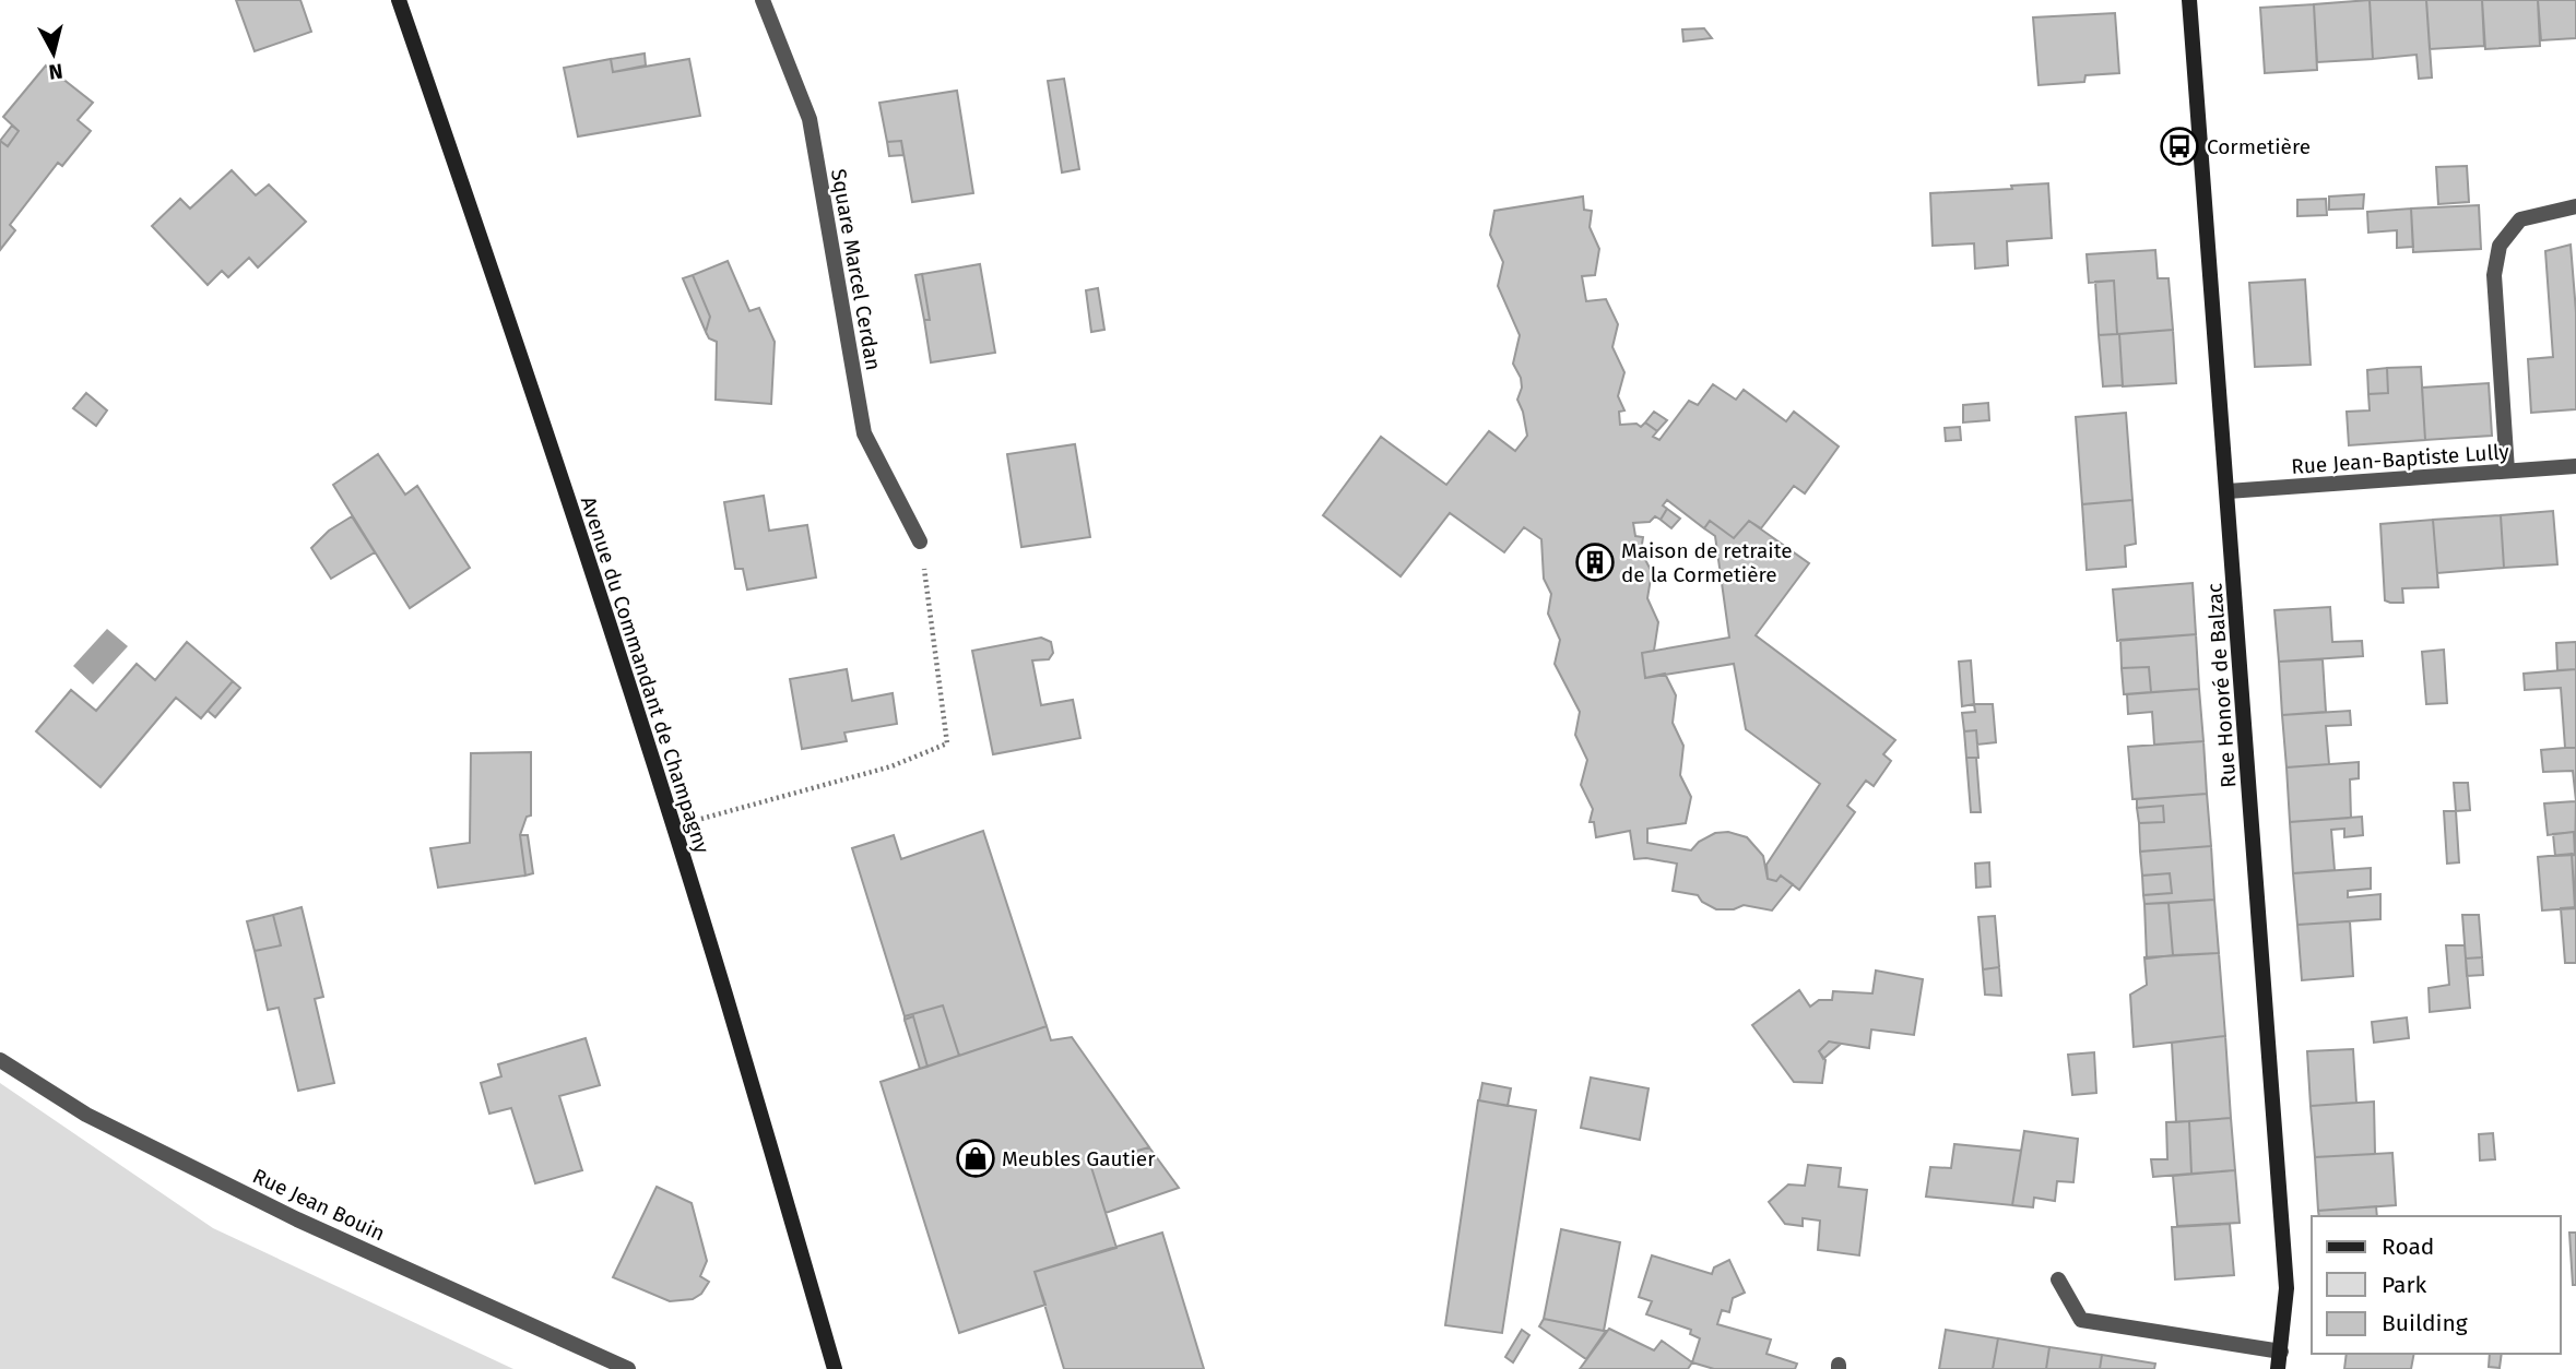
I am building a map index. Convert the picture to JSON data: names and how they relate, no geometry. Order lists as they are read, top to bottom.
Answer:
{
  "streets": {
    "main road": ["Avenue du Commandant de Champagny", "Rue Honoré de Balzac"],
    "street": ["Square Marcel Cerdan", "Rue Jean-Baptiste Lully", "Rue Jean Bouin"]
  },
  "crossings": [
    ["Rue Jean-Baptiste Lully", "Rue Honoré de Balzac"]
  ],
  "places": {
    "bus stop": ["Cormetière"],
    "building": ["Maison de retraite de la Cormetière"],
    "shop": ["Meubles Gautier"]
  },
  "legend": ["Road", "Park", "Building"],
  "north": "bottom"
}
